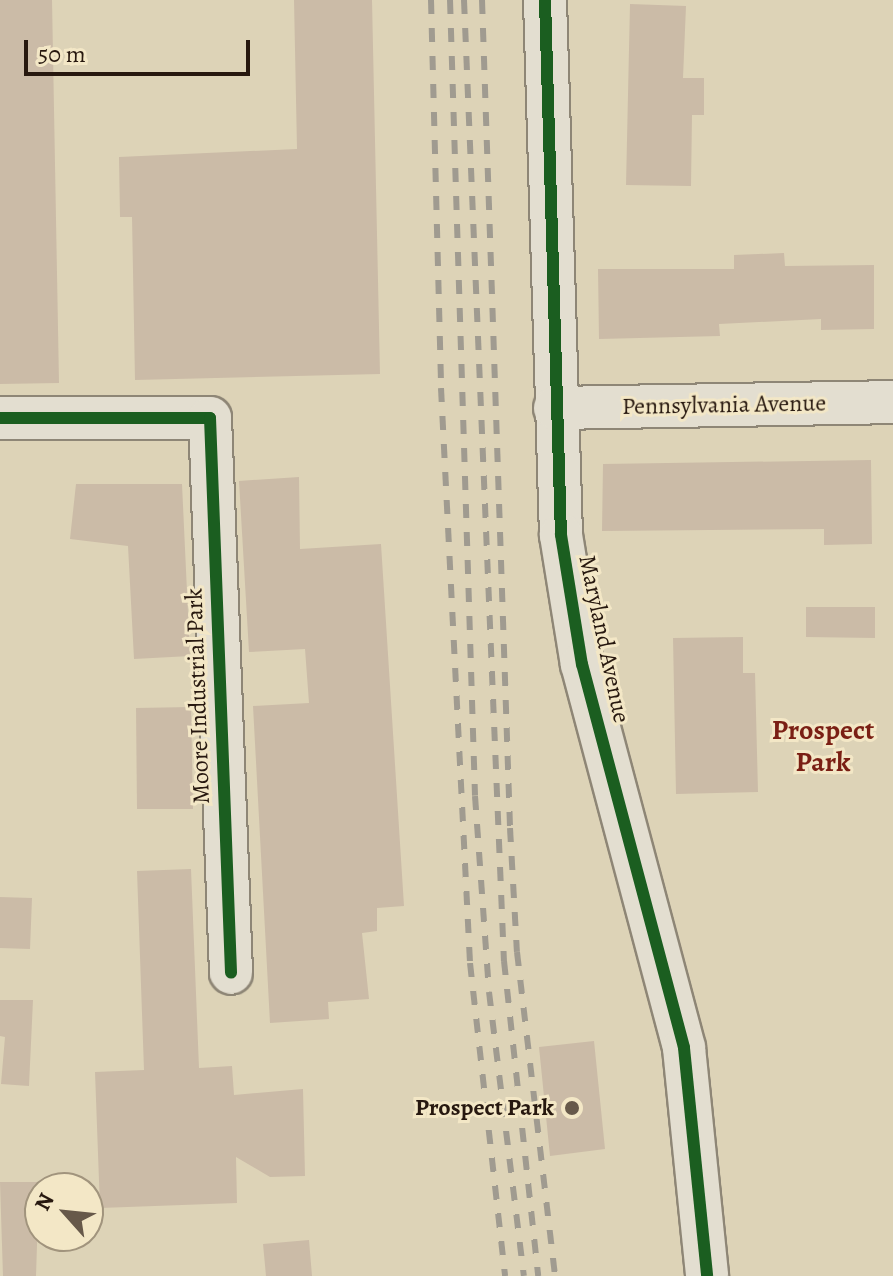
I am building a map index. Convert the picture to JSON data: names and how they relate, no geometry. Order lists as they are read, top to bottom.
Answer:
{
  "streets": {
    "street": ["Pennsylvania Avenue", "Maryland Avenue", "Moore Industrial Park"]
  },
  "crossings": [
    ["Pennsylvania Avenue", "Maryland Avenue"]
  ],
  "districts": ["Prospect Park"],
  "places": ["Prospect Park"],
  "scale_bar": "50 m",
  "north": "top left"
}
